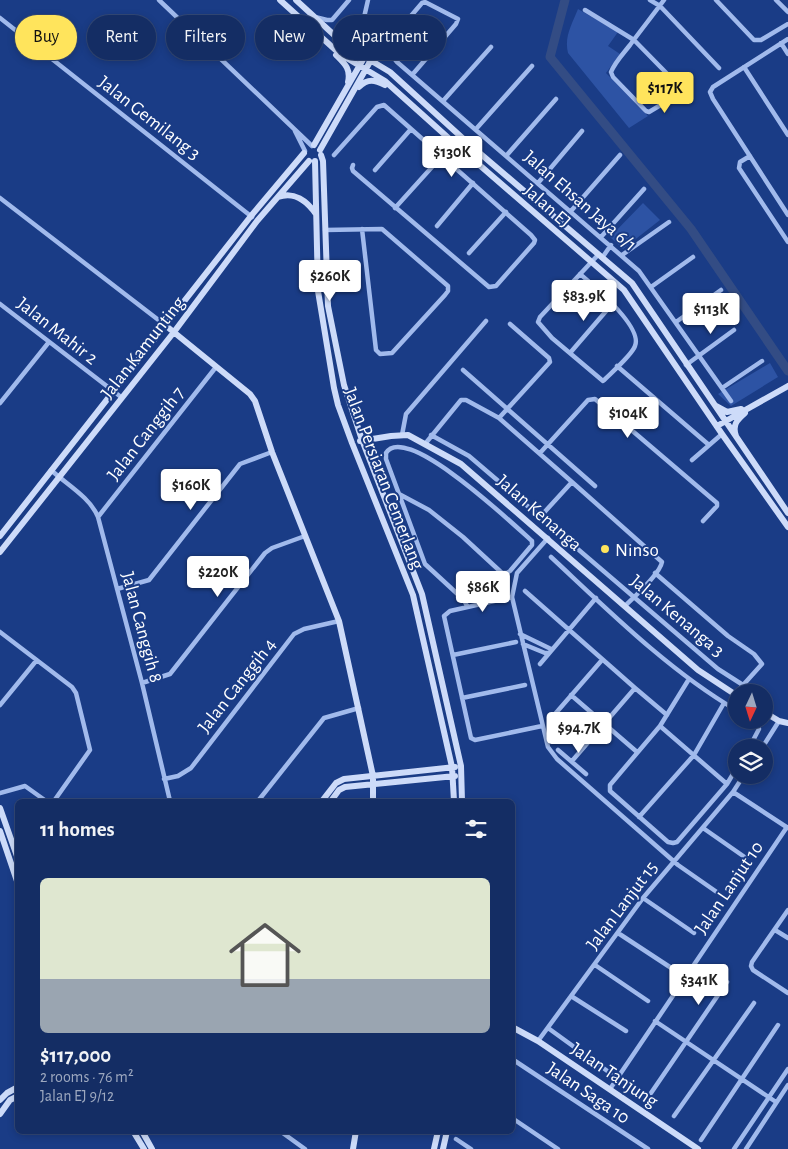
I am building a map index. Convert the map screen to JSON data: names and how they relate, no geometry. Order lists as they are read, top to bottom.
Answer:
{
  "streets": {
    "main road": [
      "Jalan EJ",
      "Jalan Kamunting",
      "Jalan Persiaran Cemerlang",
      "Jalan Kenanga",
      "Jalan Tanjung"
    ],
    "street": [
      "Jalan Gemilang 3",
      "Jalan Ehsan Jaya 6/1",
      "Jalan Mahir 2",
      "Jalan Canggih 7",
      "Jalan Kenanga 3",
      "Jalan Canggih 8",
      "Jalan Canggih 4",
      "Jalan Lanjut 10",
      "Jalan Lanjut 15",
      "Jalan Saga 10"
    ]
  },
  "crossings": [
    ["Jalan Gemilang 3", "Jalan Kamunting"],
    ["Jalan Mahir 2", "Jalan Kamunting"],
    ["Jalan Kamunting", "Jalan Persiaran Cemerlang"],
    ["Jalan Kamunting", "Jalan Canggih 8"],
    ["Jalan Canggih 7", "Jalan Canggih 8"],
    ["Jalan Persiaran Cemerlang", "Jalan Kenanga"],
    ["Jalan Canggih 8", "Jalan Canggih 4"],
    ["Jalan Lanjut 10", "Jalan Tanjung"],
    ["Jalan Lanjut 15", "Jalan Tanjung"]
  ],
  "places": ["Ninso"],
  "north": "bottom",
  "page": {
    "chip": [
      "Buy",
      "Rent",
      "Filters",
      "New",
      "Apartment"
    ],
    "price": [
      "$117K",
      "$130K",
      "$260K",
      "$83.9K",
      "$113K",
      "$104K",
      "$160K",
      "$220K",
      "$86K",
      "$94.7K",
      "$341K"
    ],
    "heading": "11 homes",
    "list": [
      {
        "name": "$117,000",
        "note": "2 rooms · 76 m² · Jalan EJ 9/12"
      }
    ]
  }
}
